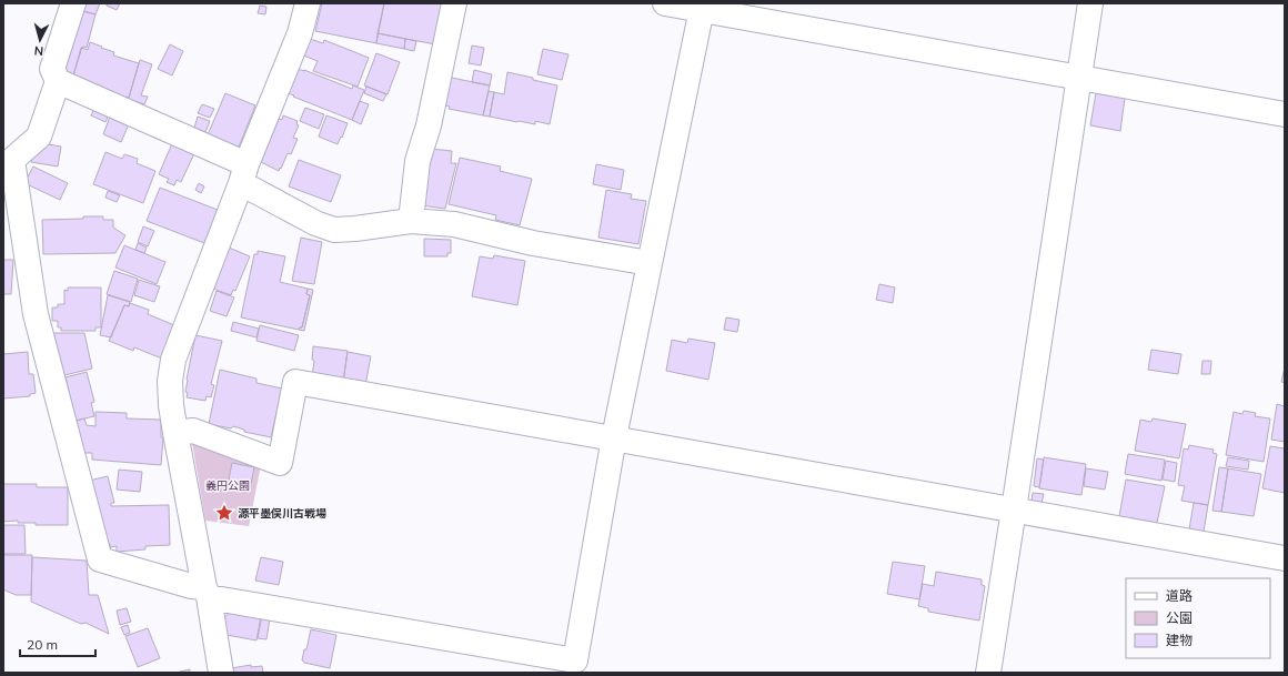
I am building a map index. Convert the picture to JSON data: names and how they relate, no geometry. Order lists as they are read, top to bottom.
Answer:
{
  "parks": ["義円公園"],
  "places": {
    "place": ["源平墨俣川古戦場"]
  },
  "legend": ["道路", "公園", "建物"],
  "scale_bar": "20 m",
  "north": "bottom"
}
